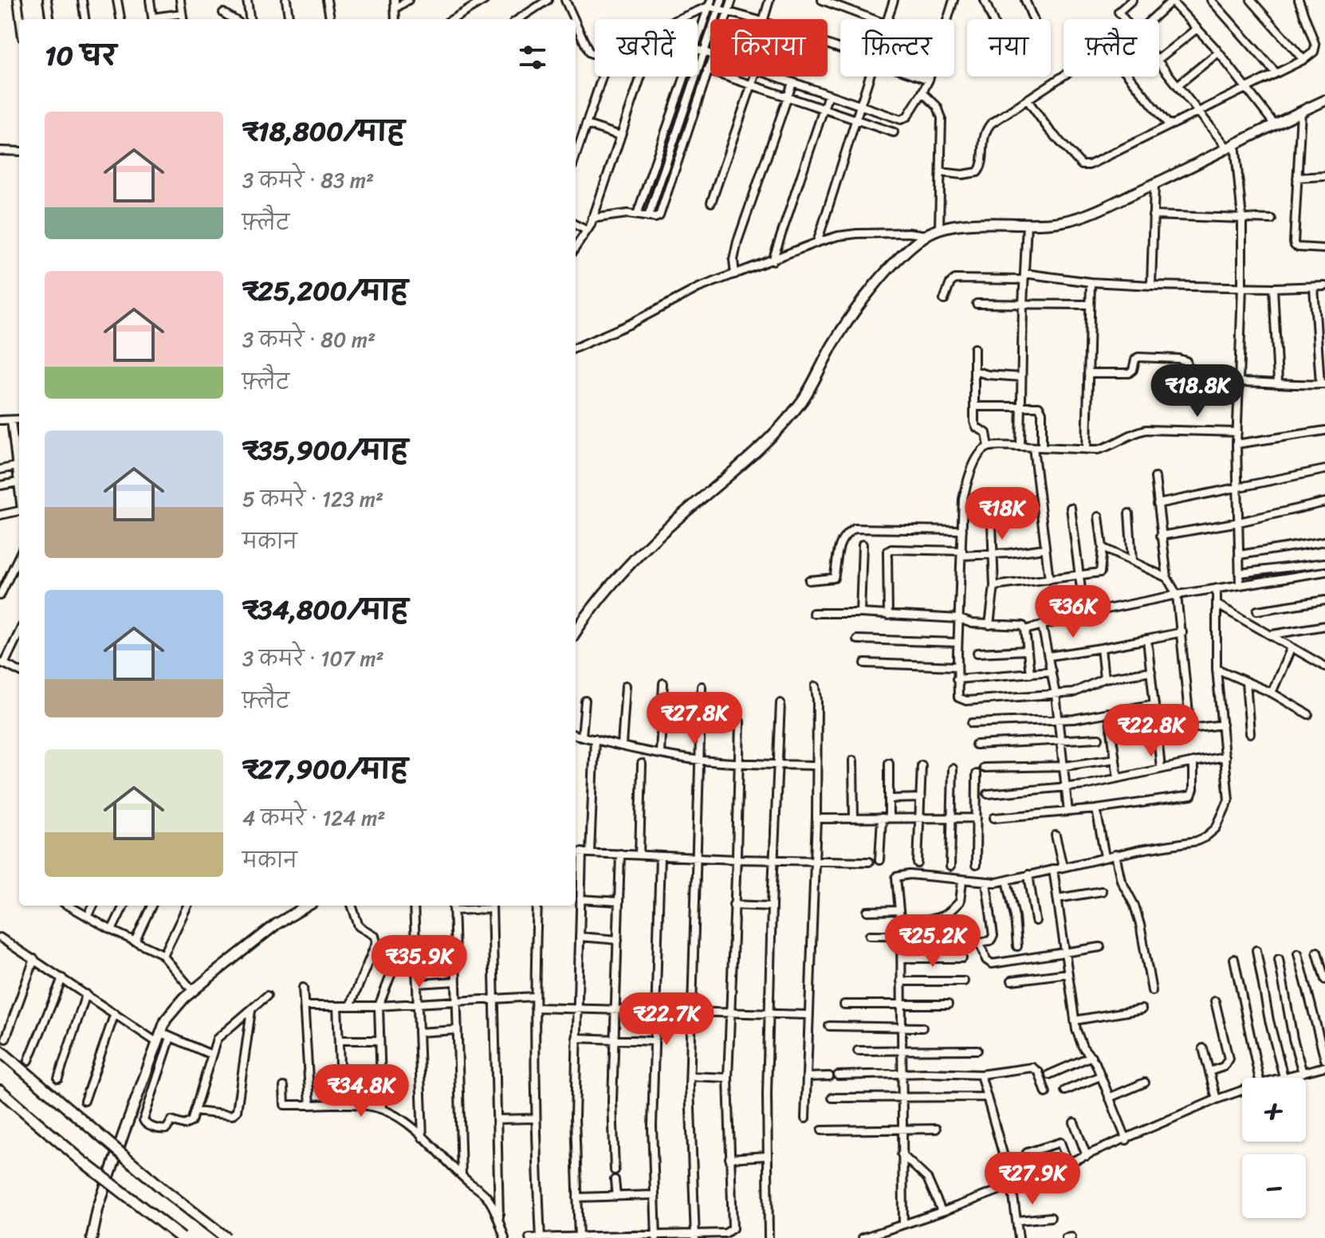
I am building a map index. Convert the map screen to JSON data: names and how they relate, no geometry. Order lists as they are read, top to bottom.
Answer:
{
  "page": {
    "chip": [
      "खरीदें",
      "किराया",
      "फ़िल्टर",
      "नया",
      "फ़्लैट"
    ],
    "heading": "10 घर",
    "list": [
      {
        "name": "₹18,800/माह",
        "note": "3 कमरे · 83 m² · फ़्लैट"
      },
      {
        "name": "₹25,200/माह",
        "note": "3 कमरे · 80 m² · फ़्लैट"
      },
      {
        "name": "₹35,900/माह",
        "note": "5 कमरे · 123 m² · मकान"
      },
      {
        "name": "₹34,800/माह",
        "note": "3 कमरे · 107 m² · फ़्लैट"
      },
      {
        "name": "₹27,900/माह",
        "note": "4 कमरे · 124 m² · मकान"
      }
    ],
    "price": [
      "₹18.8K",
      "₹18K",
      "₹36K",
      "₹27.8K",
      "₹22.8K",
      "₹25.2K",
      "₹35.9K",
      "₹22.7K",
      "₹34.8K",
      "₹27.9K"
    ],
    "map_buttons": ["+", "−"]
  }
}
